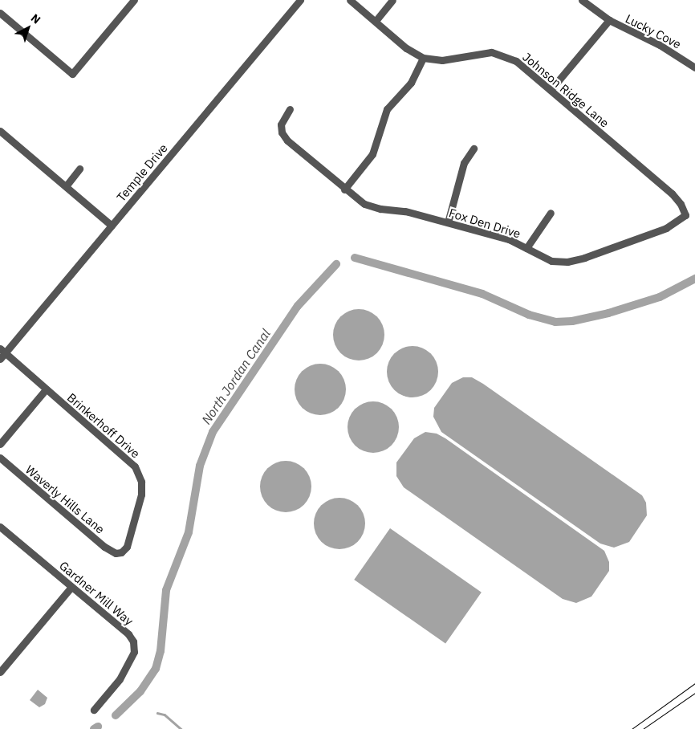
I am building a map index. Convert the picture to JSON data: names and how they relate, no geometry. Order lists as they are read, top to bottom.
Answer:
{
  "streets": {
    "street": [
      "Lucky Cove",
      "Johnson Ridge Lane",
      "Temple Drive",
      "Fox Den Drive",
      "Brinkerhoff Drive",
      "Waverly Hills Lane",
      "Gardner Mill Way"
    ]
  },
  "crossings": [
    ["Johnson Ridge Lane", "Fox Den Drive"],
    ["Temple Drive", "Brinkerhoff Drive"],
    ["Brinkerhoff Drive", "Waverly Hills Lane"]
  ],
  "water": ["North Jordan Canal"],
  "north": "top right"
}
